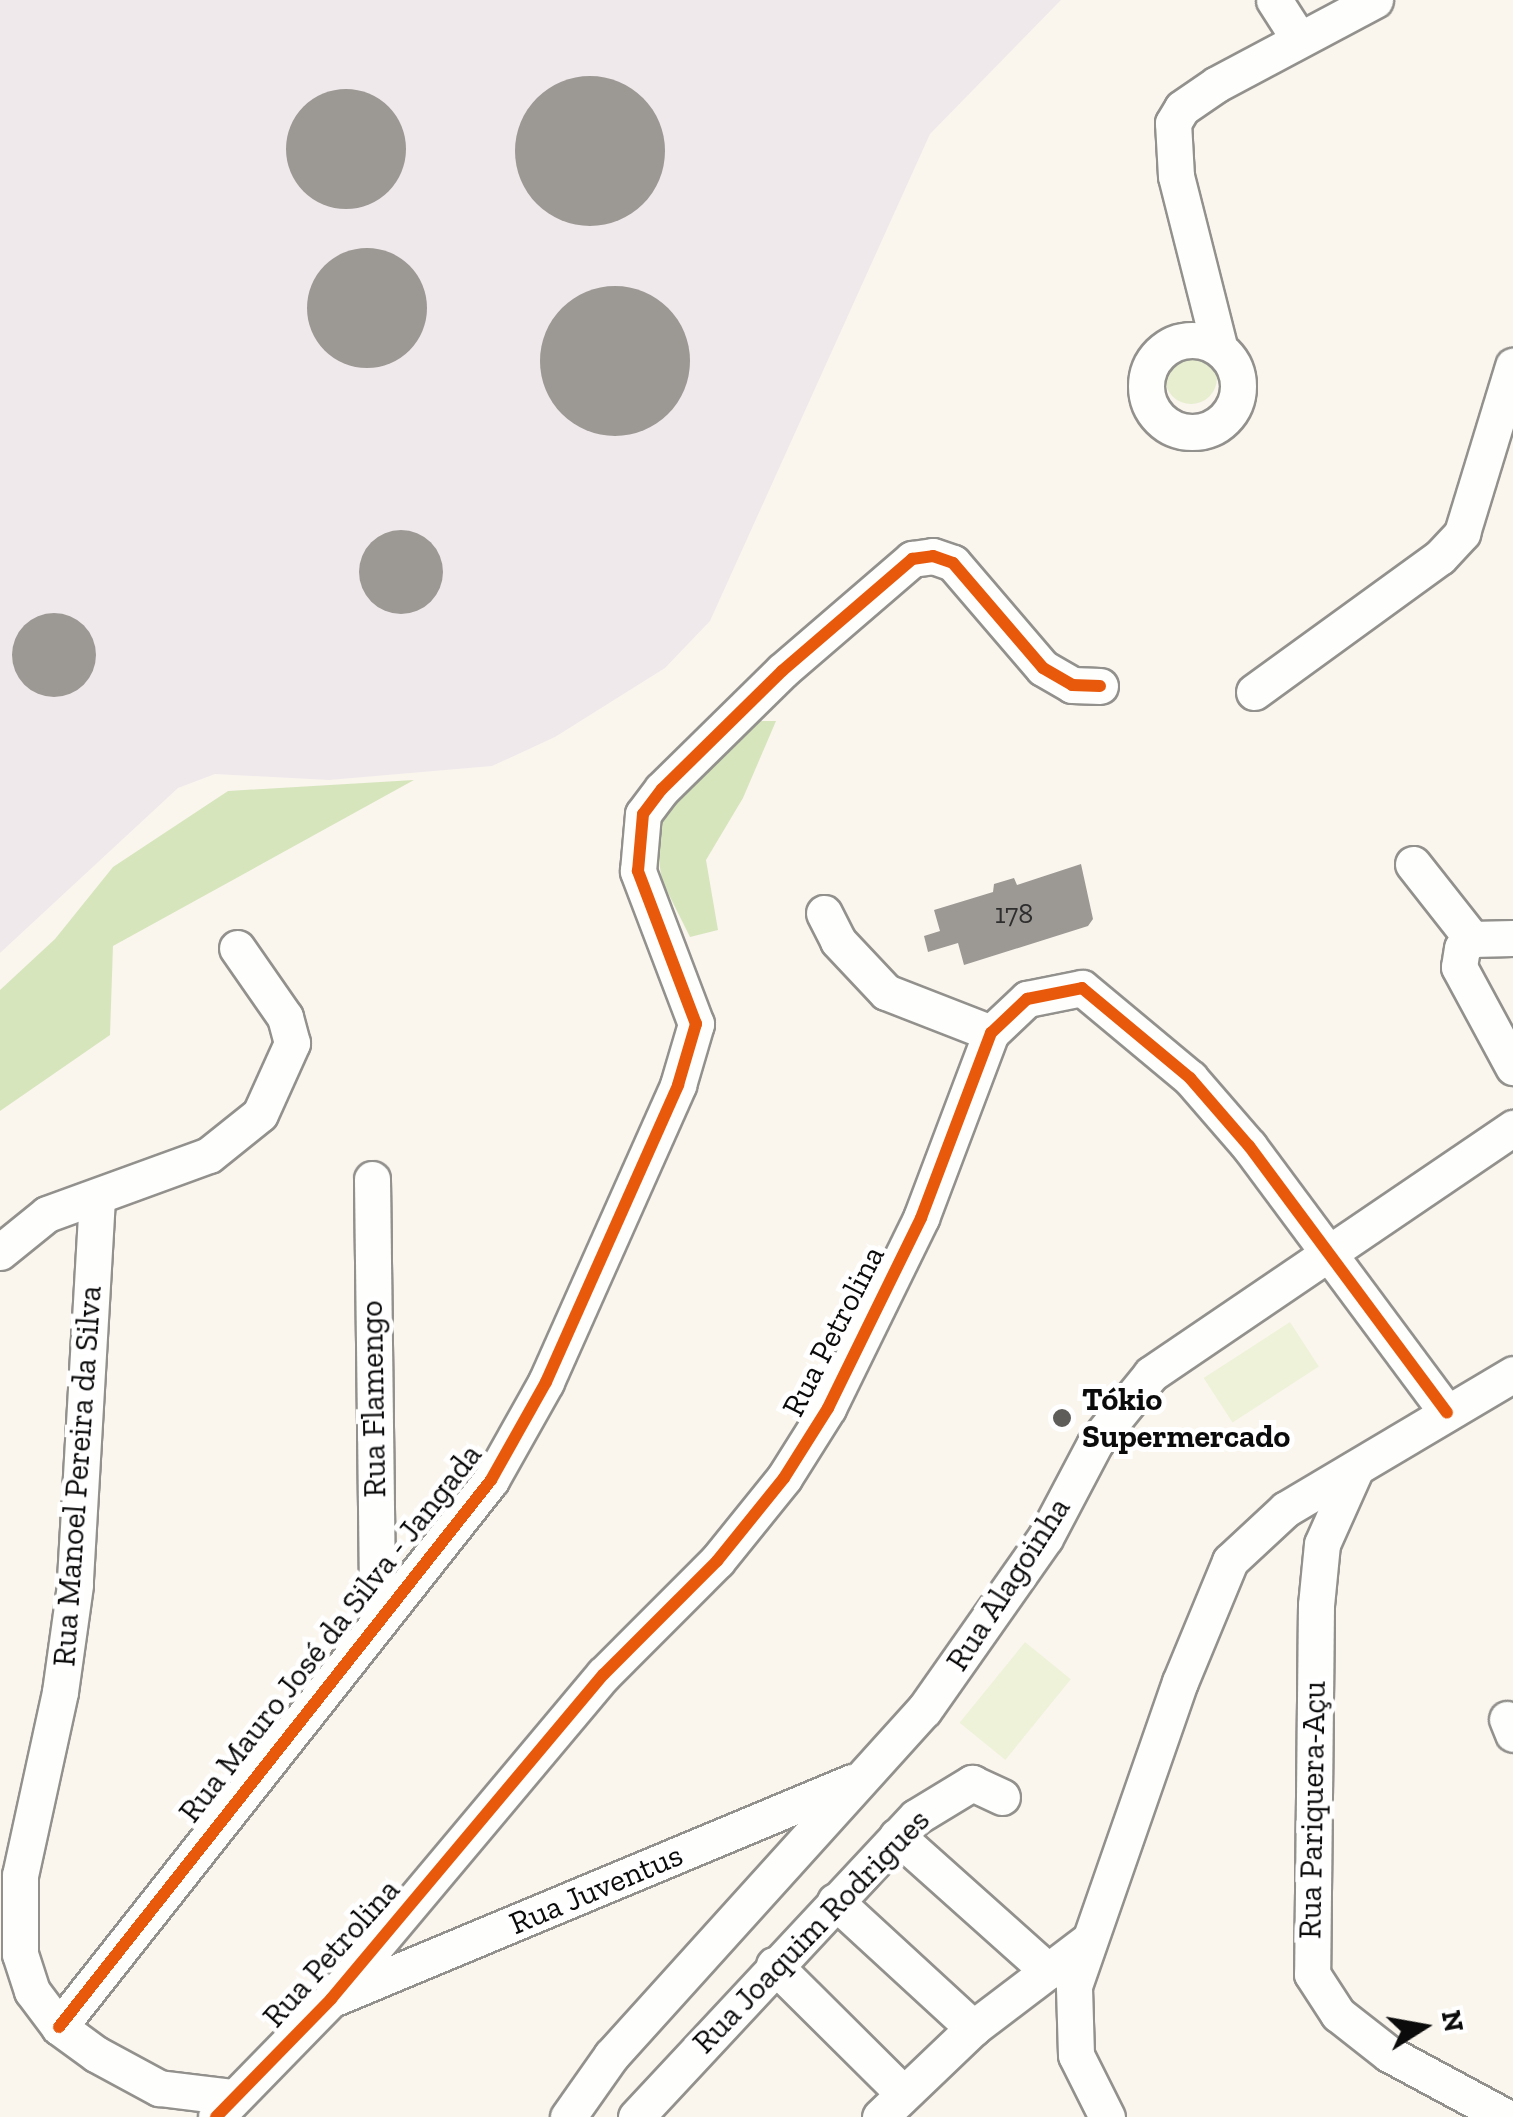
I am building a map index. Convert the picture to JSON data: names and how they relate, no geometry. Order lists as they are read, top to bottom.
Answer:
{
  "streets": {
    "street": [
      "Rua Petrolina",
      "Rua Flamengo",
      "Rua Manoel Pereira da Silva",
      "Rua Alagoinha",
      "Rua Mauro José da Silva - Jangada",
      "Rua Pariquera-Açu",
      "Rua Juventus",
      "Rua Joaquim Rodrigues"
    ]
  },
  "crossings": [
    ["Rua Petrolina", "Rua Manoel Pereira da Silva"],
    ["Rua Petrolina", "Rua Alagoinha"],
    ["Rua Petrolina", "Rua Juventus"],
    ["Rua Flamengo", "Rua Mauro José da Silva - Jangada"],
    ["Rua Manoel Pereira da Silva", "Rua Mauro José da Silva - Jangada"],
    ["Rua Alagoinha", "Rua Juventus"]
  ],
  "places": ["Tókio Supermercado"],
  "house_numbers": ["178"],
  "north": "right"
}
